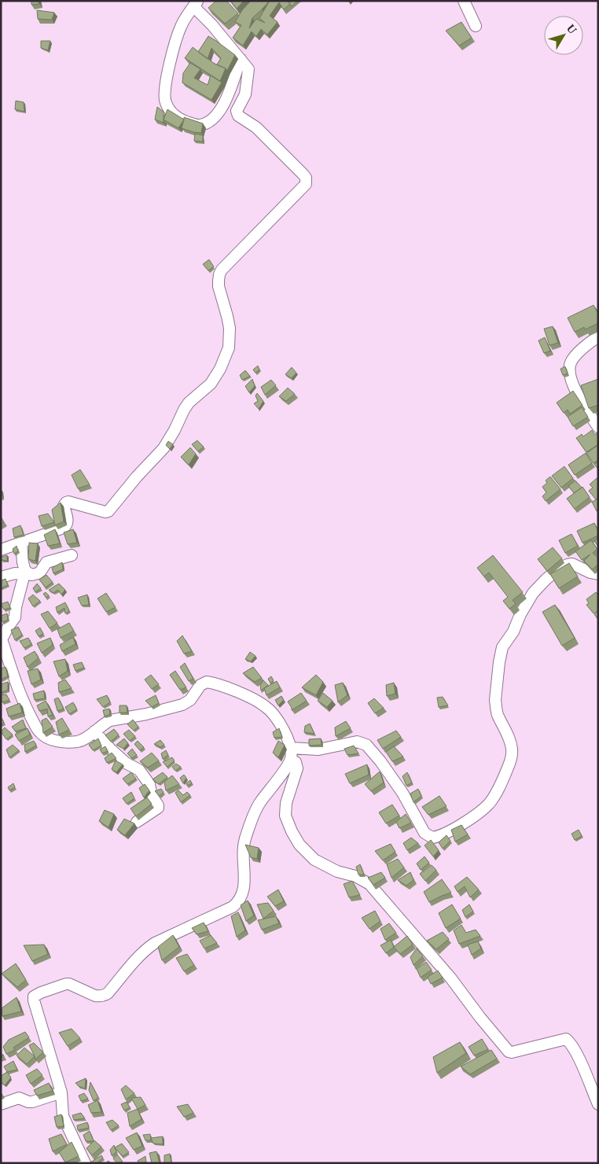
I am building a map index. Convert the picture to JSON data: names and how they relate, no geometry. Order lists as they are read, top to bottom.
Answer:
{
  "north": "top right"
}
